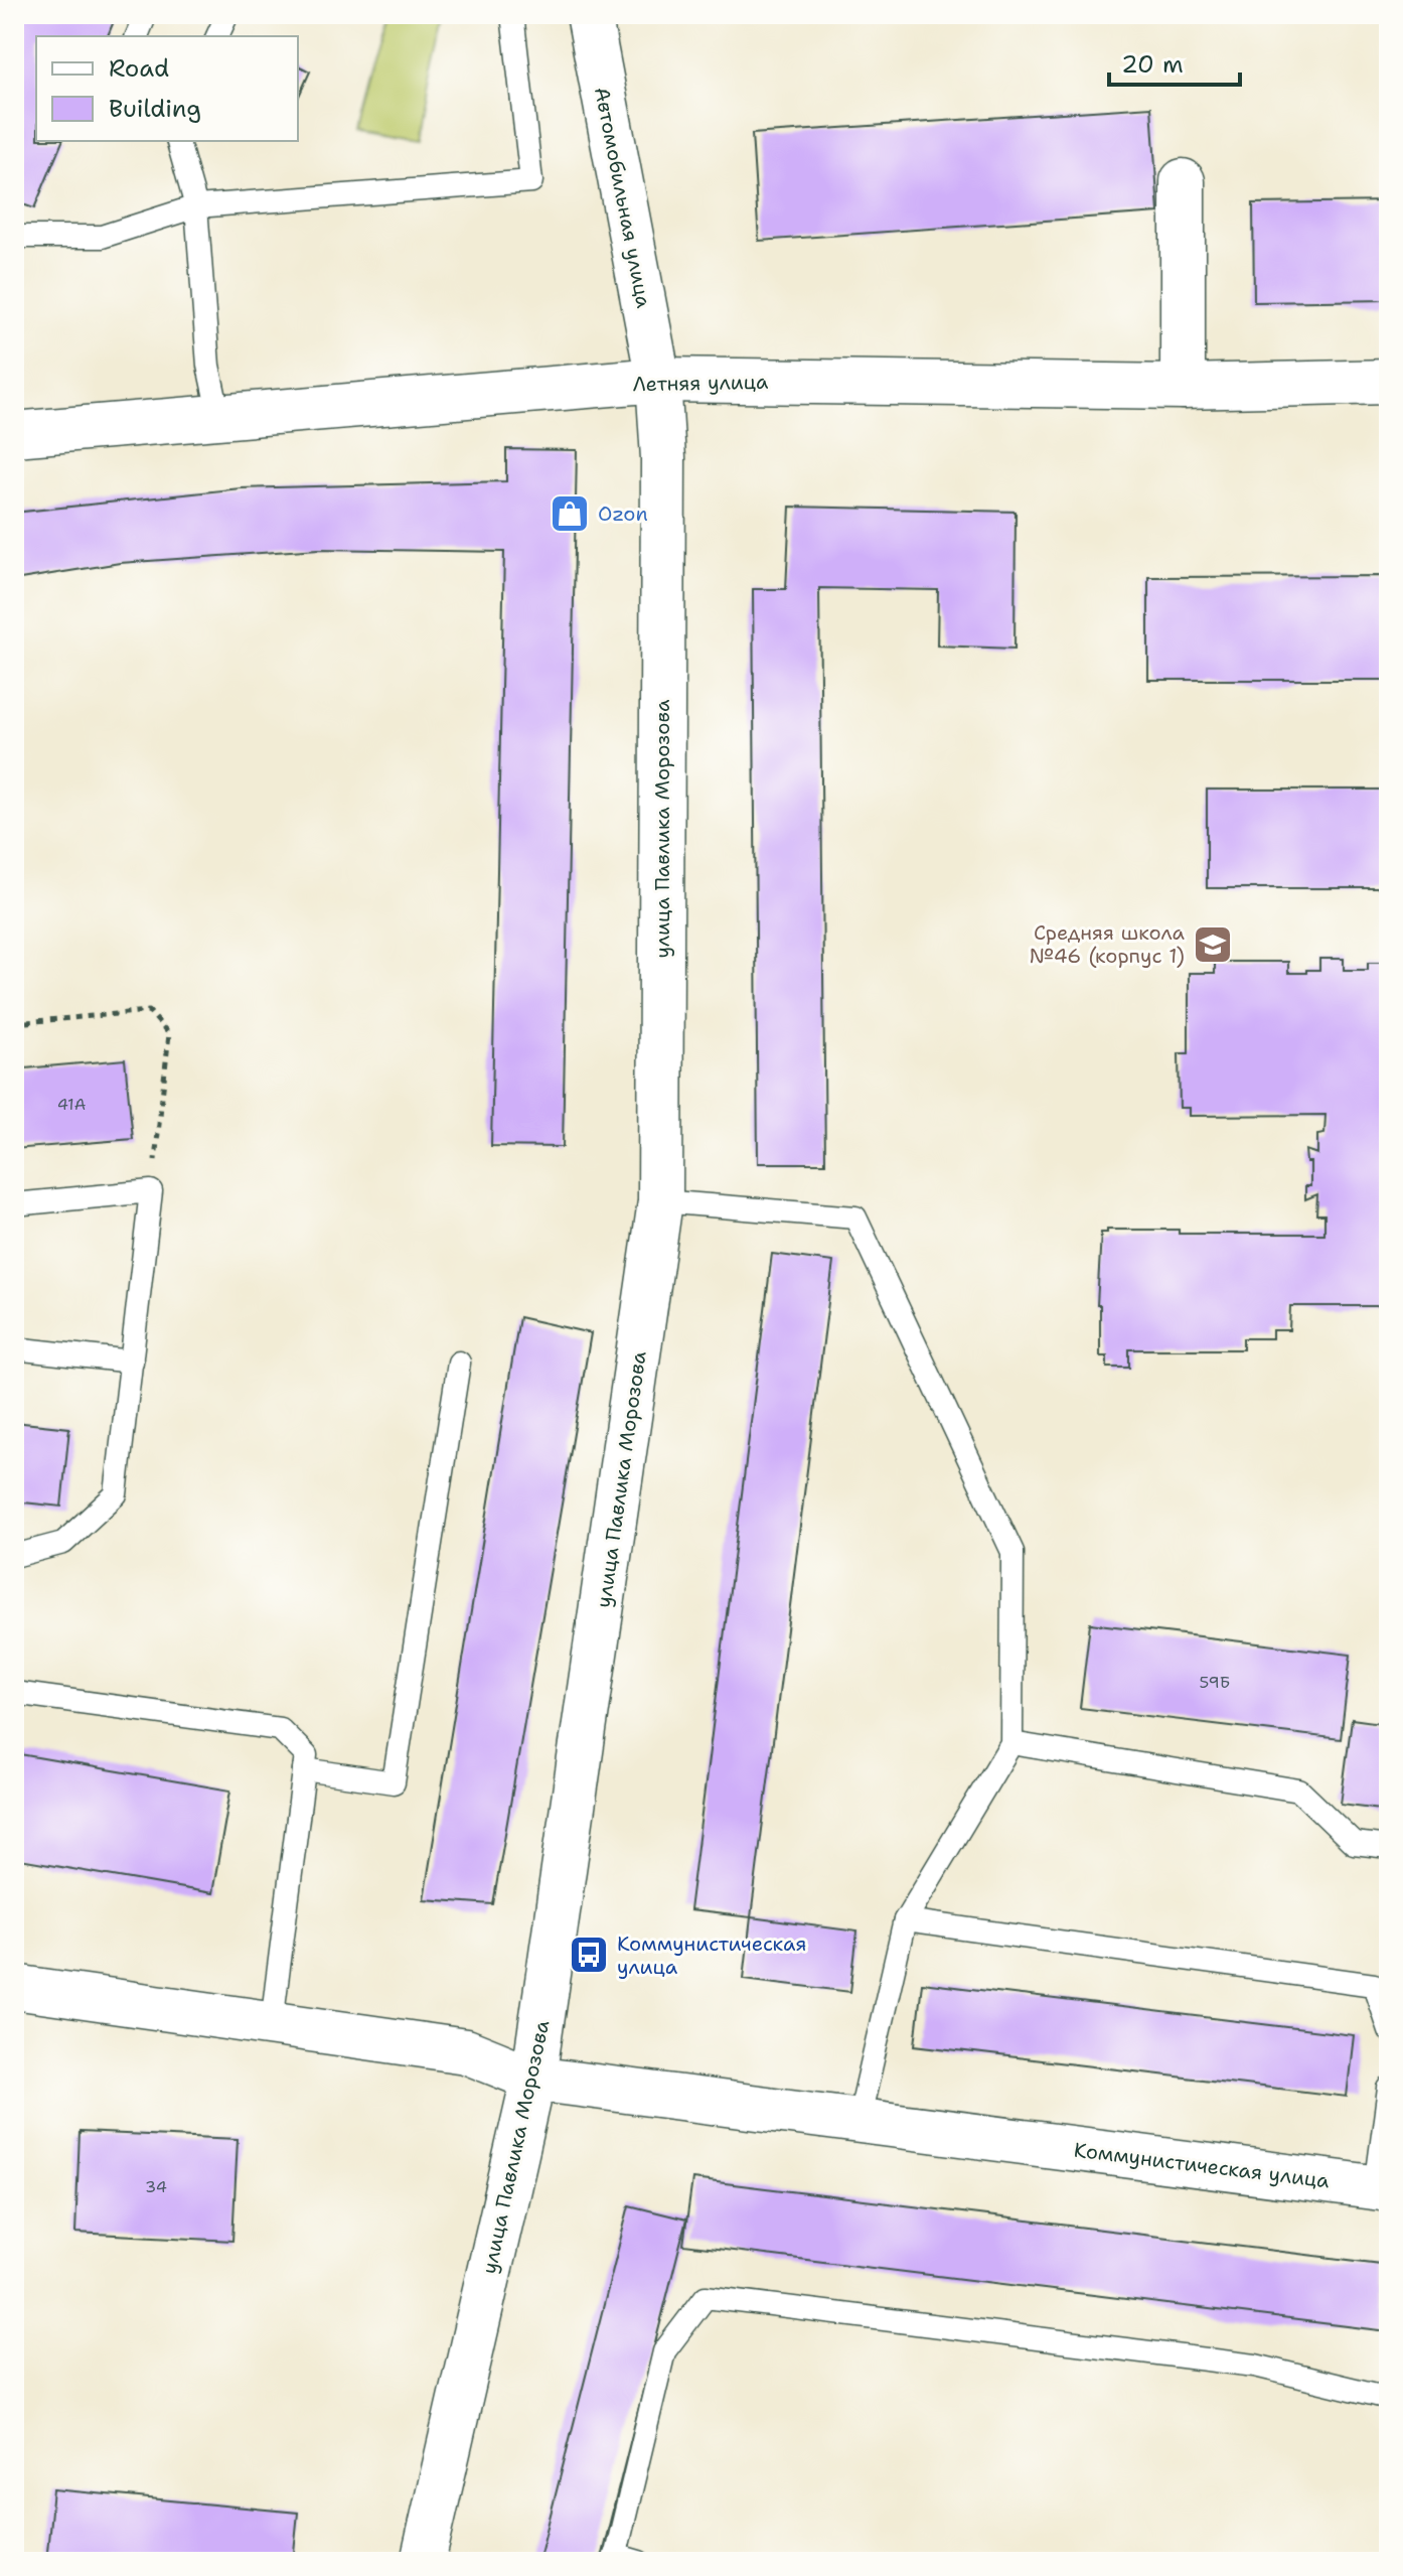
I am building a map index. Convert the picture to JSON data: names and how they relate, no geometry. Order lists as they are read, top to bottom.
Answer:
{
  "streets": {
    "street": [
      "Автомобильная улица",
      "Летняя улица",
      "улица Павлика Морозова",
      "Коммунистическая улица"
    ]
  },
  "crossings": [
    ["Автомобильная улица", "Летняя улица"],
    ["Автомобильная улица", "улица Павлика Морозова"],
    ["Летняя улица", "улица Павлика Морозова"],
    ["улица Павлика Морозова", "Коммунистическая улица"]
  ],
  "places": {
    "shop": ["Ozon"],
    "school or university": ["Средняя школа №46 (корпус 1)"],
    "bus stop": ["Коммунистическая улица"]
  },
  "house_numbers": ["41А", "59Б", "34"],
  "legend": ["Road", "Building"],
  "scale_bar": "20 m"
}
